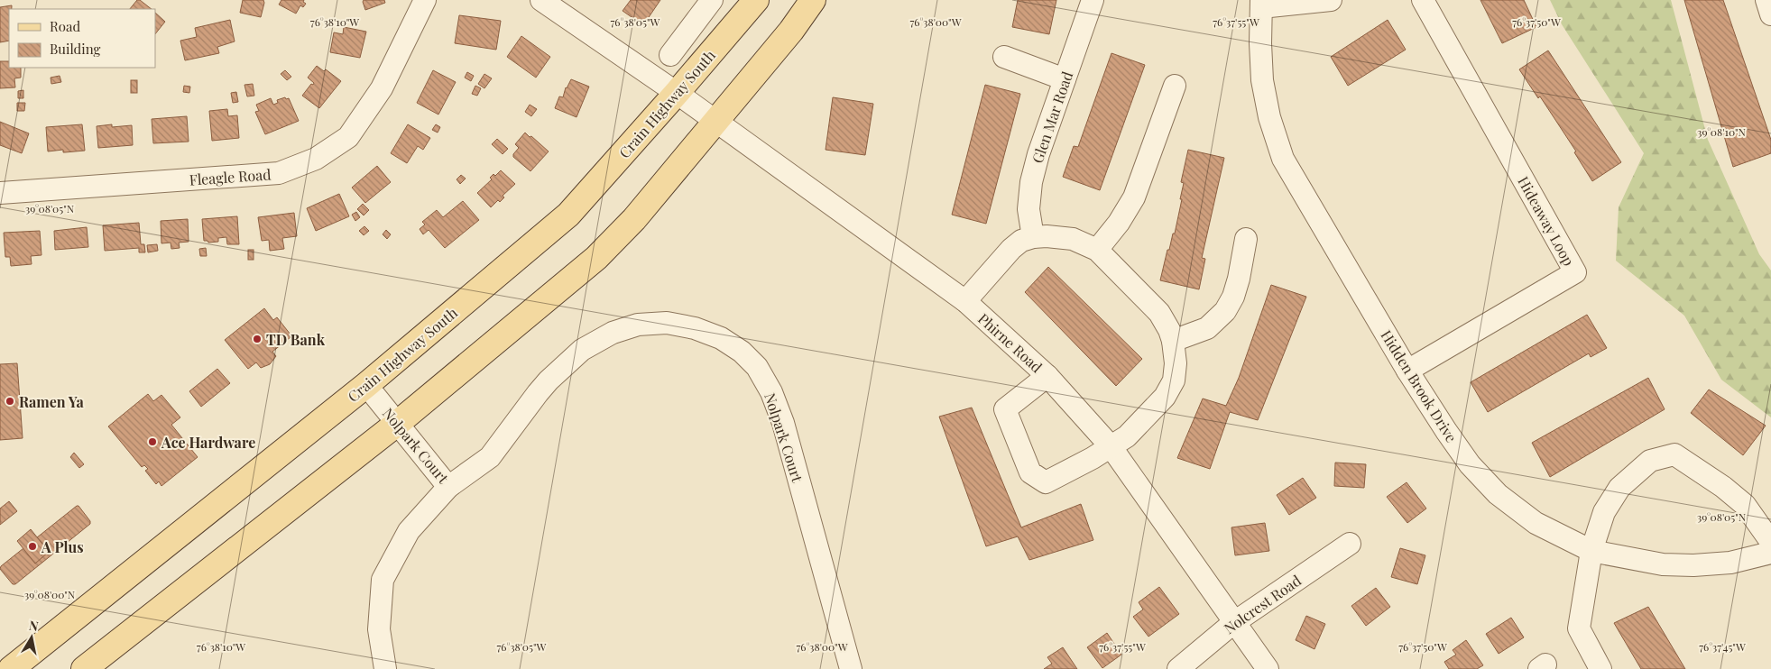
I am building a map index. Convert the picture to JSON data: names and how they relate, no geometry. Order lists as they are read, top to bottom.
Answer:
{
  "streets": {
    "main road": ["Crain Highway South"],
    "street": [
      "Glen Mar Road",
      "Fleagle Road",
      "Hideaway Loop",
      "Phirne Road",
      "Hidden Brook Drive",
      "Nolpark Court",
      "Nolcrest Road"
    ]
  },
  "crossings": [
    ["Crain Highway South", "Phirne Road"],
    ["Crain Highway South", "Nolpark Court"],
    ["Hideaway Loop", "Hidden Brook Drive"],
    ["Phirne Road", "Nolcrest Road"]
  ],
  "places": [
    "TD Bank",
    "Ramen Ya",
    "Ace Hardware",
    "A Plus"
  ],
  "legend": ["Road", "Building"],
  "north": "top",
  "coordinates": [
    "76°38'10\"W",
    "76°38'05\"W",
    "76°38'00\"W",
    "76°37'55\"W",
    "76°37'50\"W",
    "39°08'10\"N",
    "39°08'05\"N",
    "39°08'00\"N",
    "76°37'45\"W"
  ]
}
